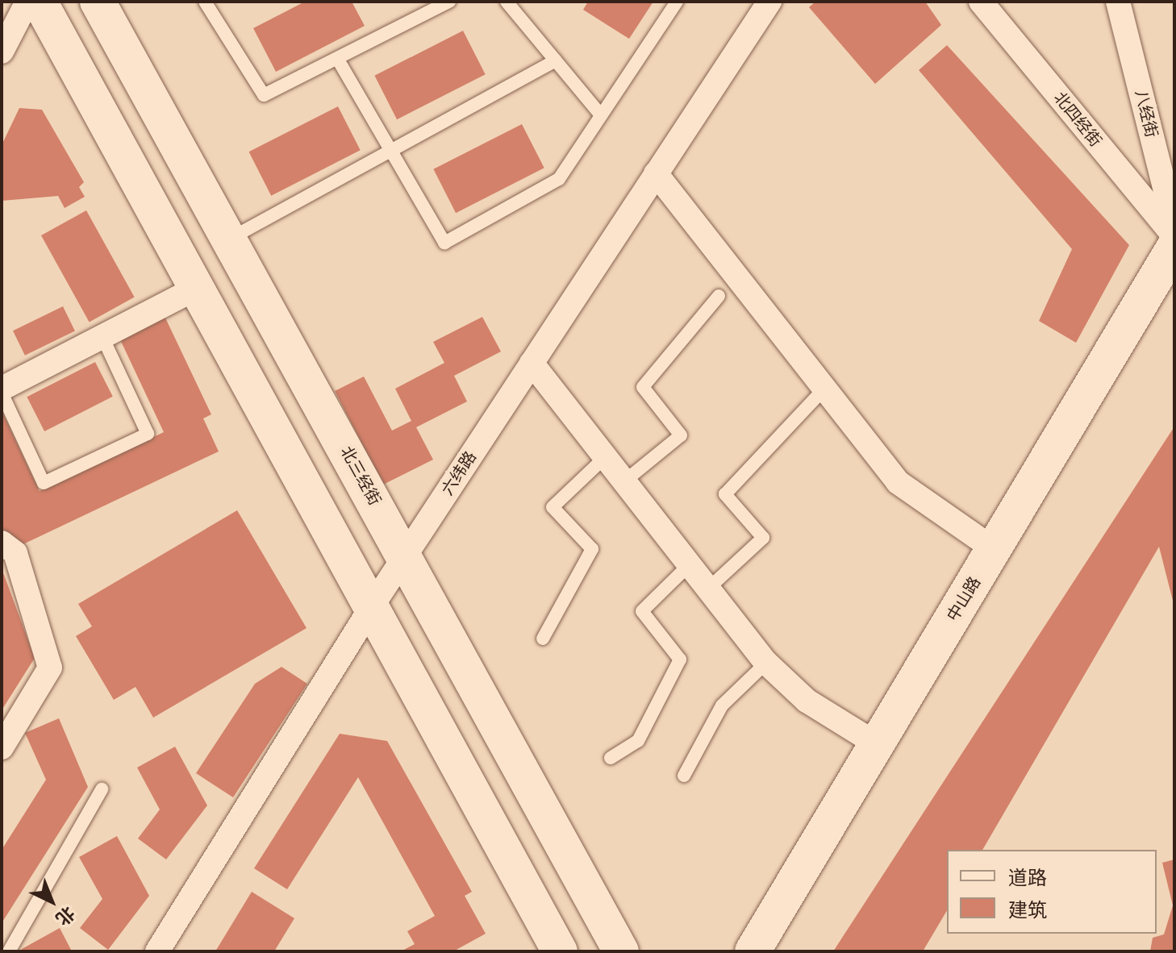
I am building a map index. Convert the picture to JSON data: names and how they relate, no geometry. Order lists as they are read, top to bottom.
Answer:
{
  "streets": {
    "main road": ["北三经街", "中山路"],
    "street": ["八经街", "北四经街", "六纬路"]
  },
  "crossings": [
    ["六纬路", "北三经街"]
  ],
  "legend": ["道路", "建筑"],
  "north": "bottom right"
}
